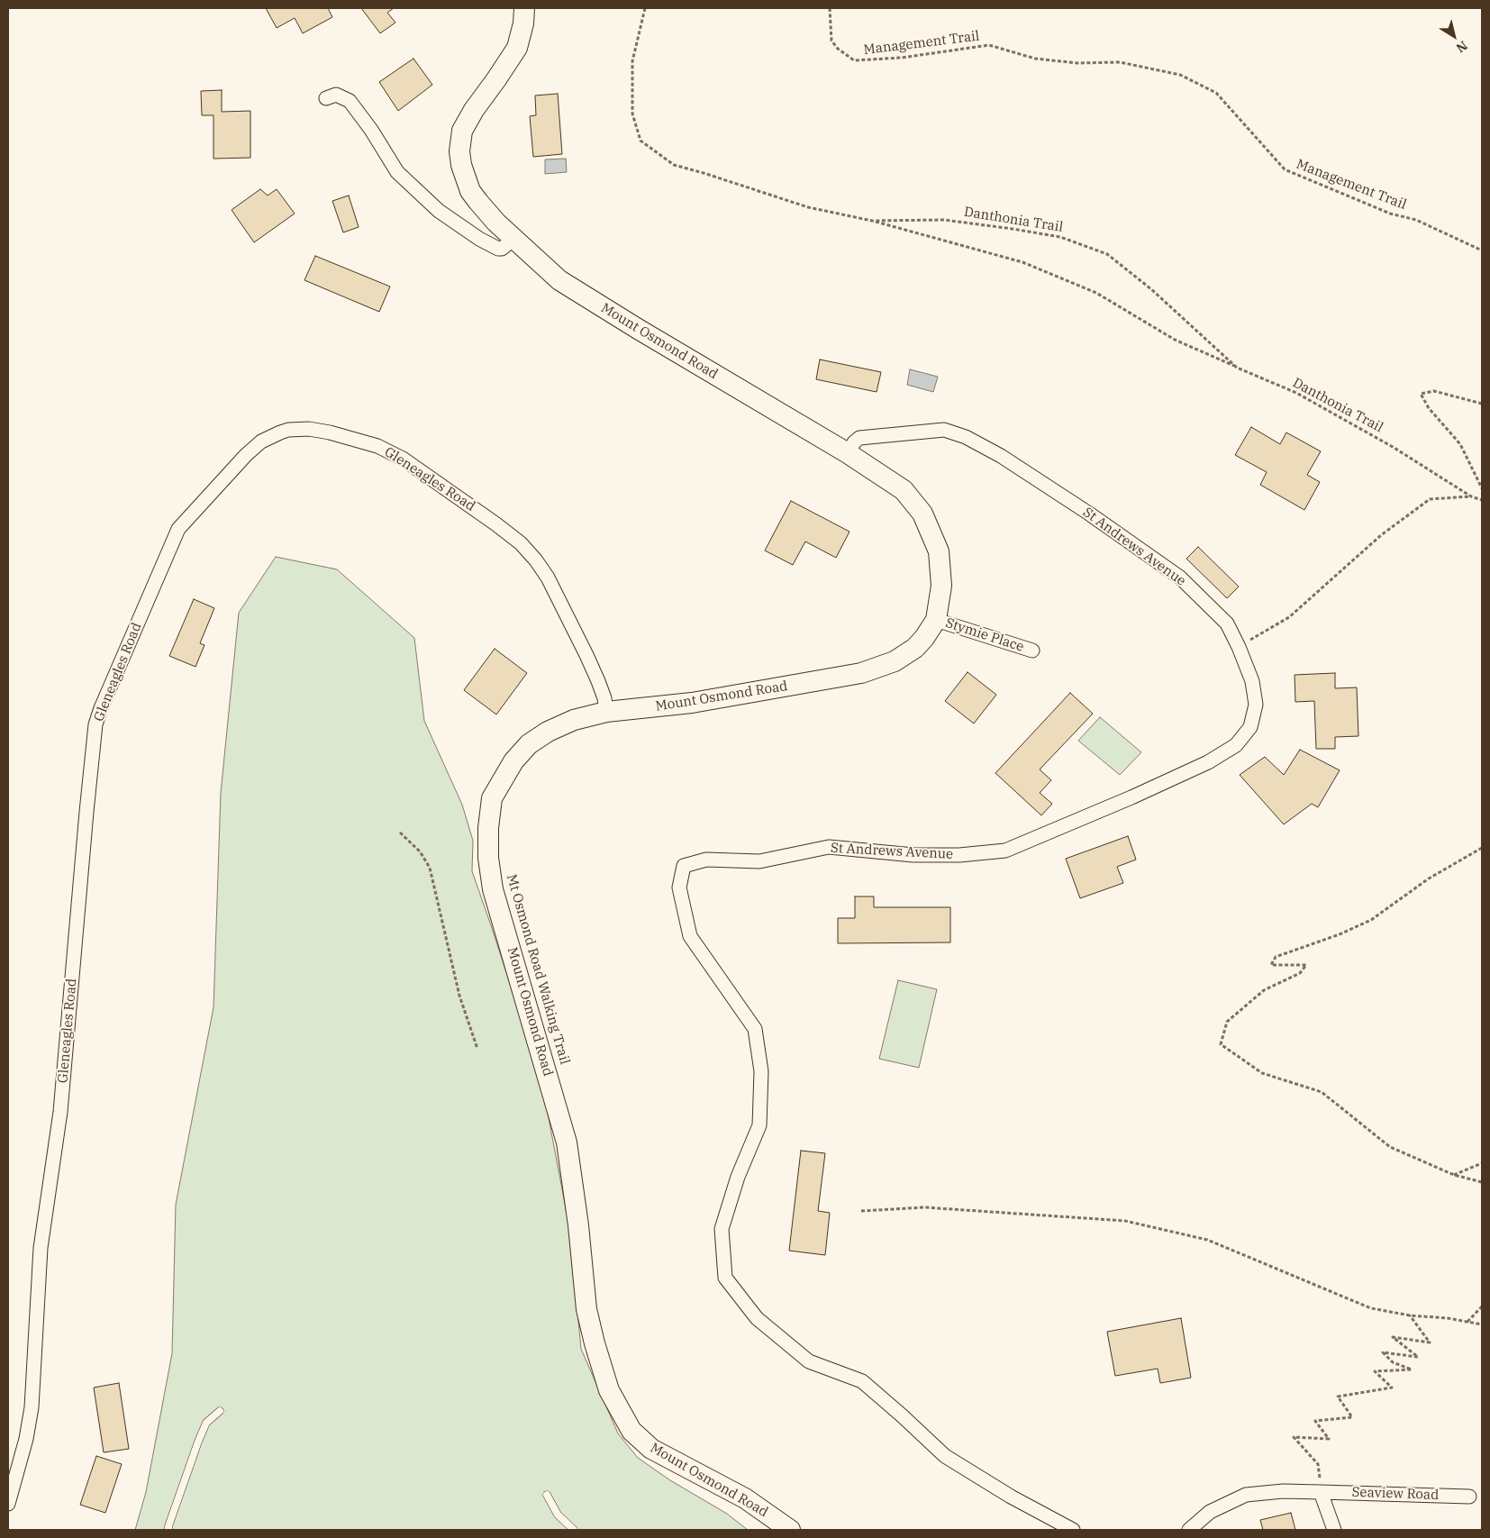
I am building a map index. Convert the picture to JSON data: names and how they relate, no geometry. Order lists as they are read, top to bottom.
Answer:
{
  "streets": {
    "street": [
      "Mount Osmond Road",
      "Gleneagles Road",
      "St Andrews Avenue",
      "Stymie Place",
      "Seaview Road"
    ],
    "path": ["Management Trail", "Danthonia Trail"]
  },
  "crossings": [
    ["Mount Osmond Road", "Gleneagles Road"],
    ["Mount Osmond Road", "St Andrews Avenue"],
    ["Mount Osmond Road", "Stymie Place"]
  ],
  "north": "bottom right"
}
